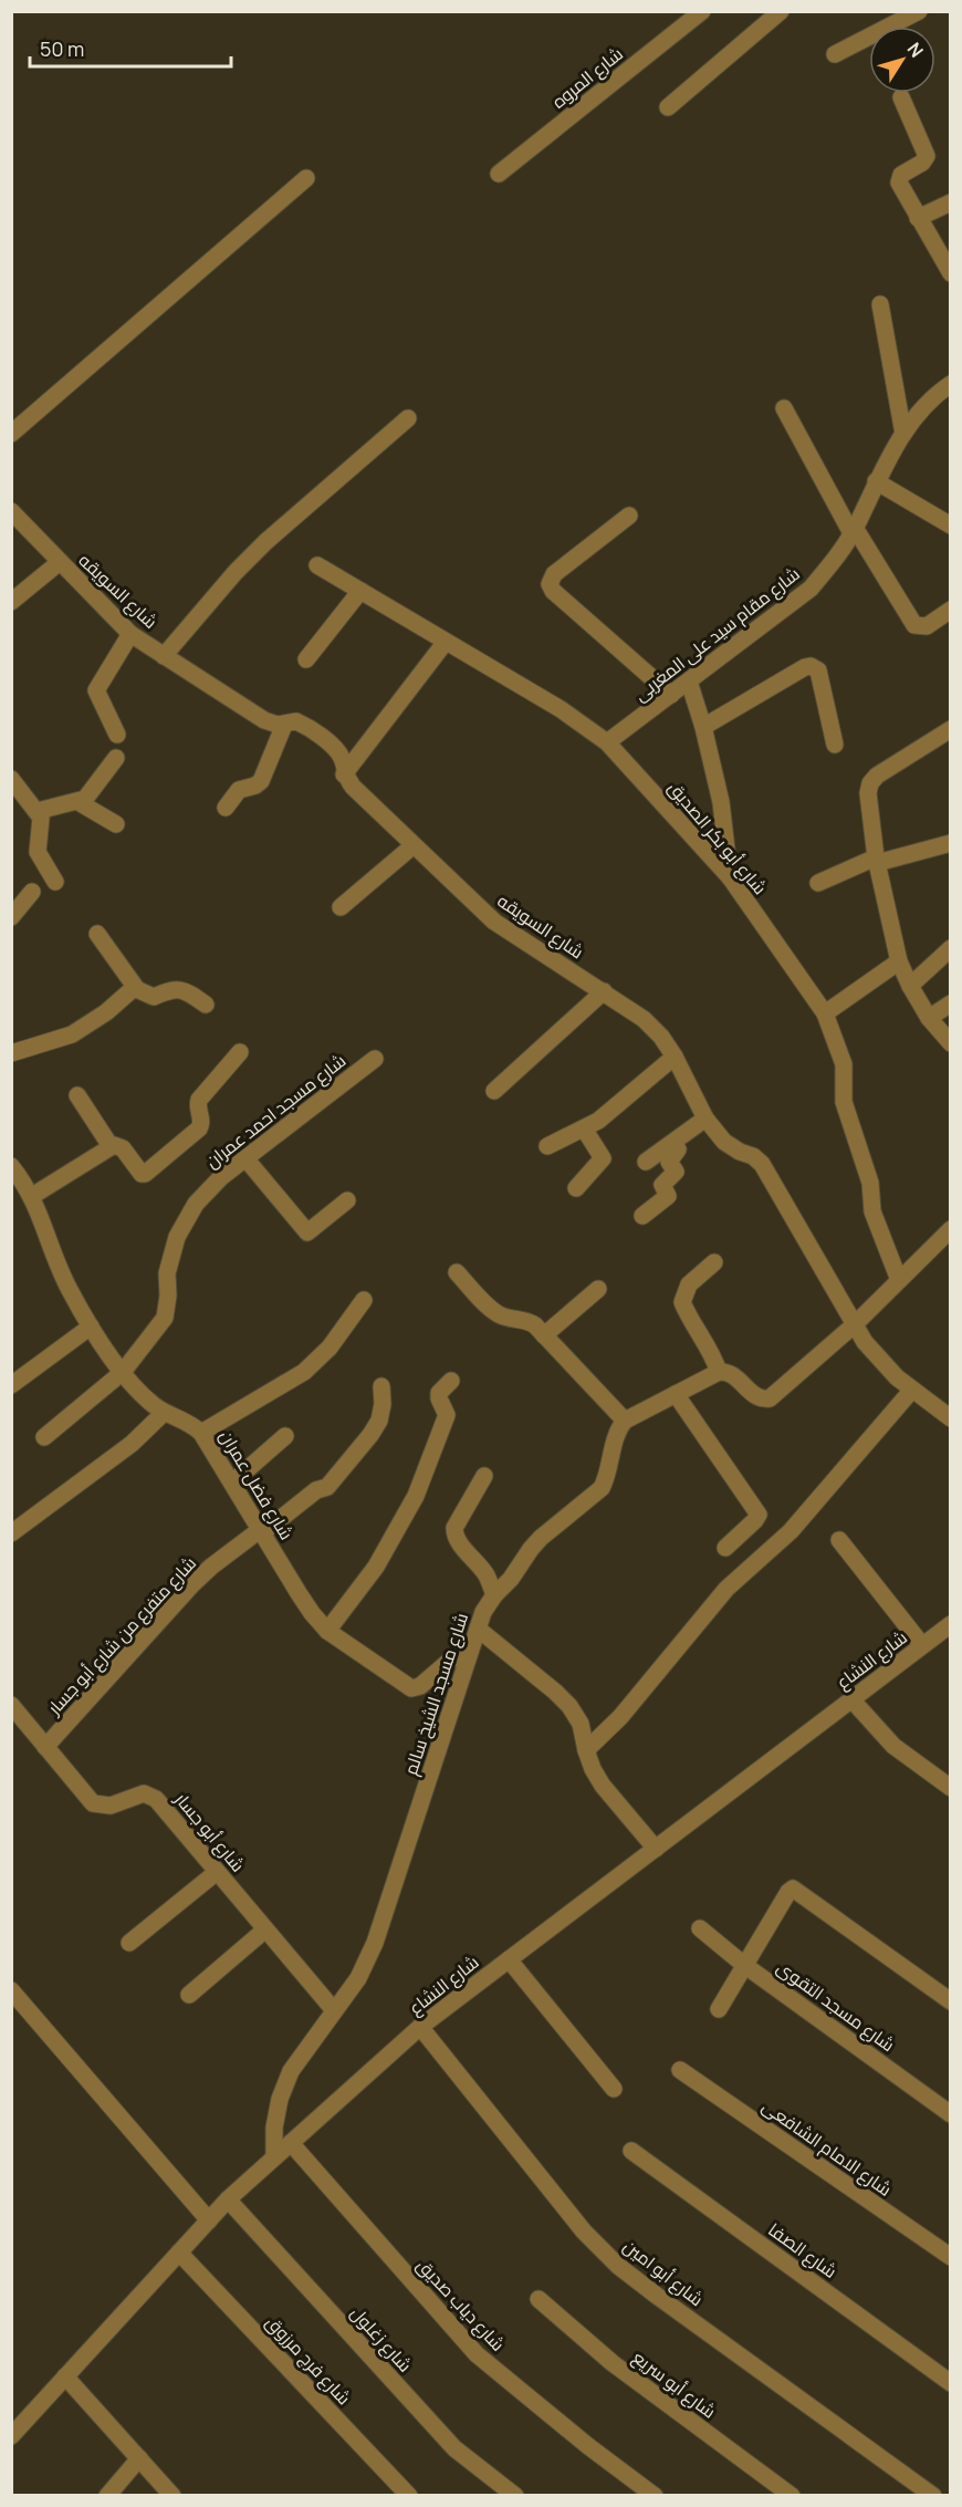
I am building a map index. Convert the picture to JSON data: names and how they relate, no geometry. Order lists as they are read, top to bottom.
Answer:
{
  "streets": {
    "street": [
      "شارع المروه",
      "شارع السويقه",
      "شارع مقام سيد على المغربى",
      "شارع أبو بكر الصديق",
      "شارع مسجد احمد عمران",
      "شارع فضل عمران",
      "شارع متفرع من شارع أبو جسار",
      "شارع النشاع",
      "شارع مسجد الشيخ سالم",
      "شارع أبو جسار",
      "شارع مسجد التقوى",
      "شارع الامام الشافعى",
      "شارع الصفا",
      "شارع أبو امين",
      "شارع دياب صديق",
      "شارع زغلول",
      "شارع فرج مرزوق",
      "شارع أبو سريع"
    ]
  },
  "crossings": [
    ["شارع مقام سيد على المغربى", "شارع أبو بكر الصديق"],
    ["شارع مسجد احمد عمران", "شارع فضل عمران"],
    ["شارع فضل عمران", "شارع متفرع من شارع أبو جسار"],
    ["شارع فضل عمران", "شارع مسجد الشيخ سالم"],
    ["شارع متفرع من شارع أبو جسار", "شارع أبو جسار"],
    ["شارع النشاع", "شارع مسجد الشيخ سالم"],
    ["شارع النشاع", "شارع أبو امين"],
    ["شارع النشاع", "شارع دياب صديق"],
    ["شارع النشاع", "شارع زغلول"],
    ["شارع النشاع", "شارع فرج مرزوق"],
    ["شارع مسجد الشيخ سالم", "شارع أبو جسار"]
  ],
  "scale_bar": "50 m",
  "north": "top right"
}
